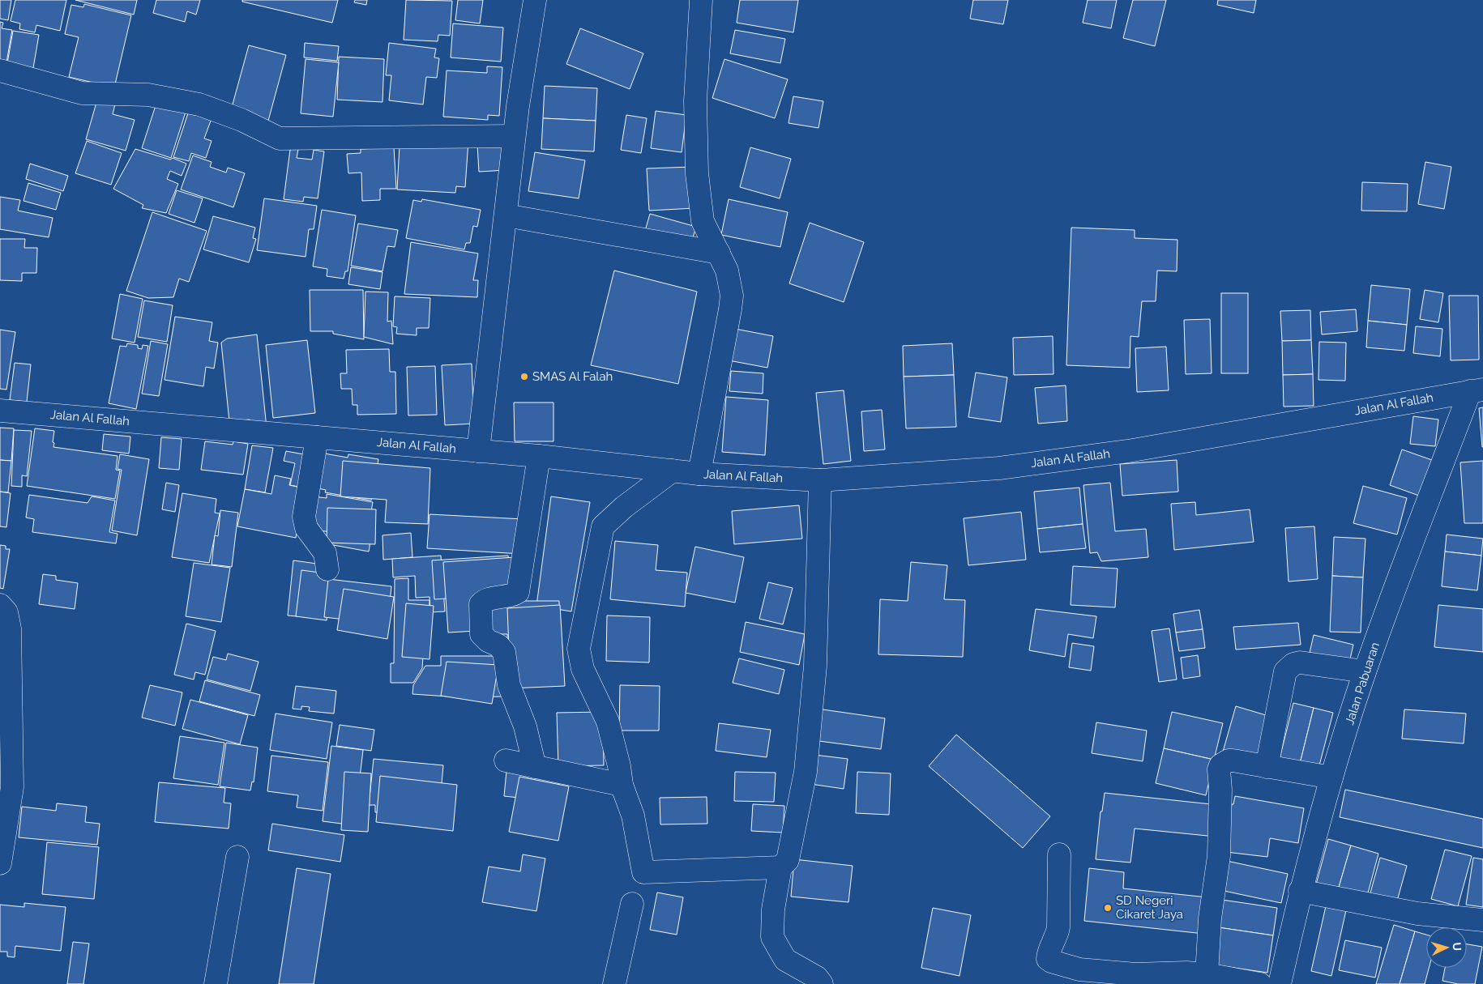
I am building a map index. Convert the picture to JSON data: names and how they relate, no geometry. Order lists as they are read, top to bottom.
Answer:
{
  "streets": {
    "street": ["Jalan Al Fallah", "Jalan Pabuaran"]
  },
  "crossings": [
    ["Jalan Al Fallah", "Jalan Pabuaran"]
  ],
  "places": ["SMAS Al Falah", "SD Negeri Cikaret Jaya"],
  "north": "right"
}
